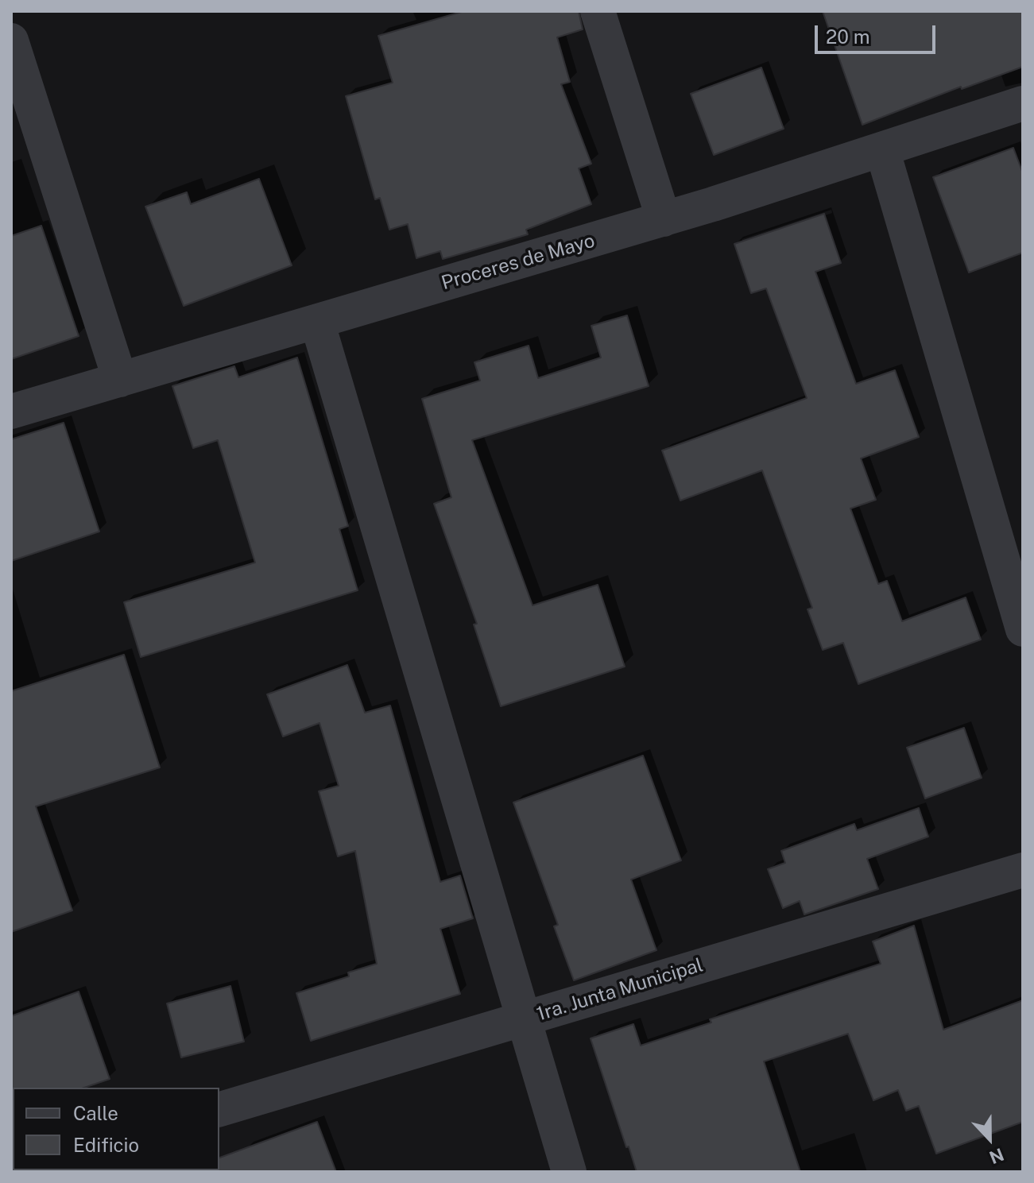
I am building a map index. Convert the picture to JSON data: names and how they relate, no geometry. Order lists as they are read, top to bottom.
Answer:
{
  "streets": {
    "street": ["Proceres de Mayo", "1ra. Junta Municipal"]
  },
  "legend": ["Calle", "Edificio"],
  "scale_bar": "20 m",
  "north": "bottom"
}
